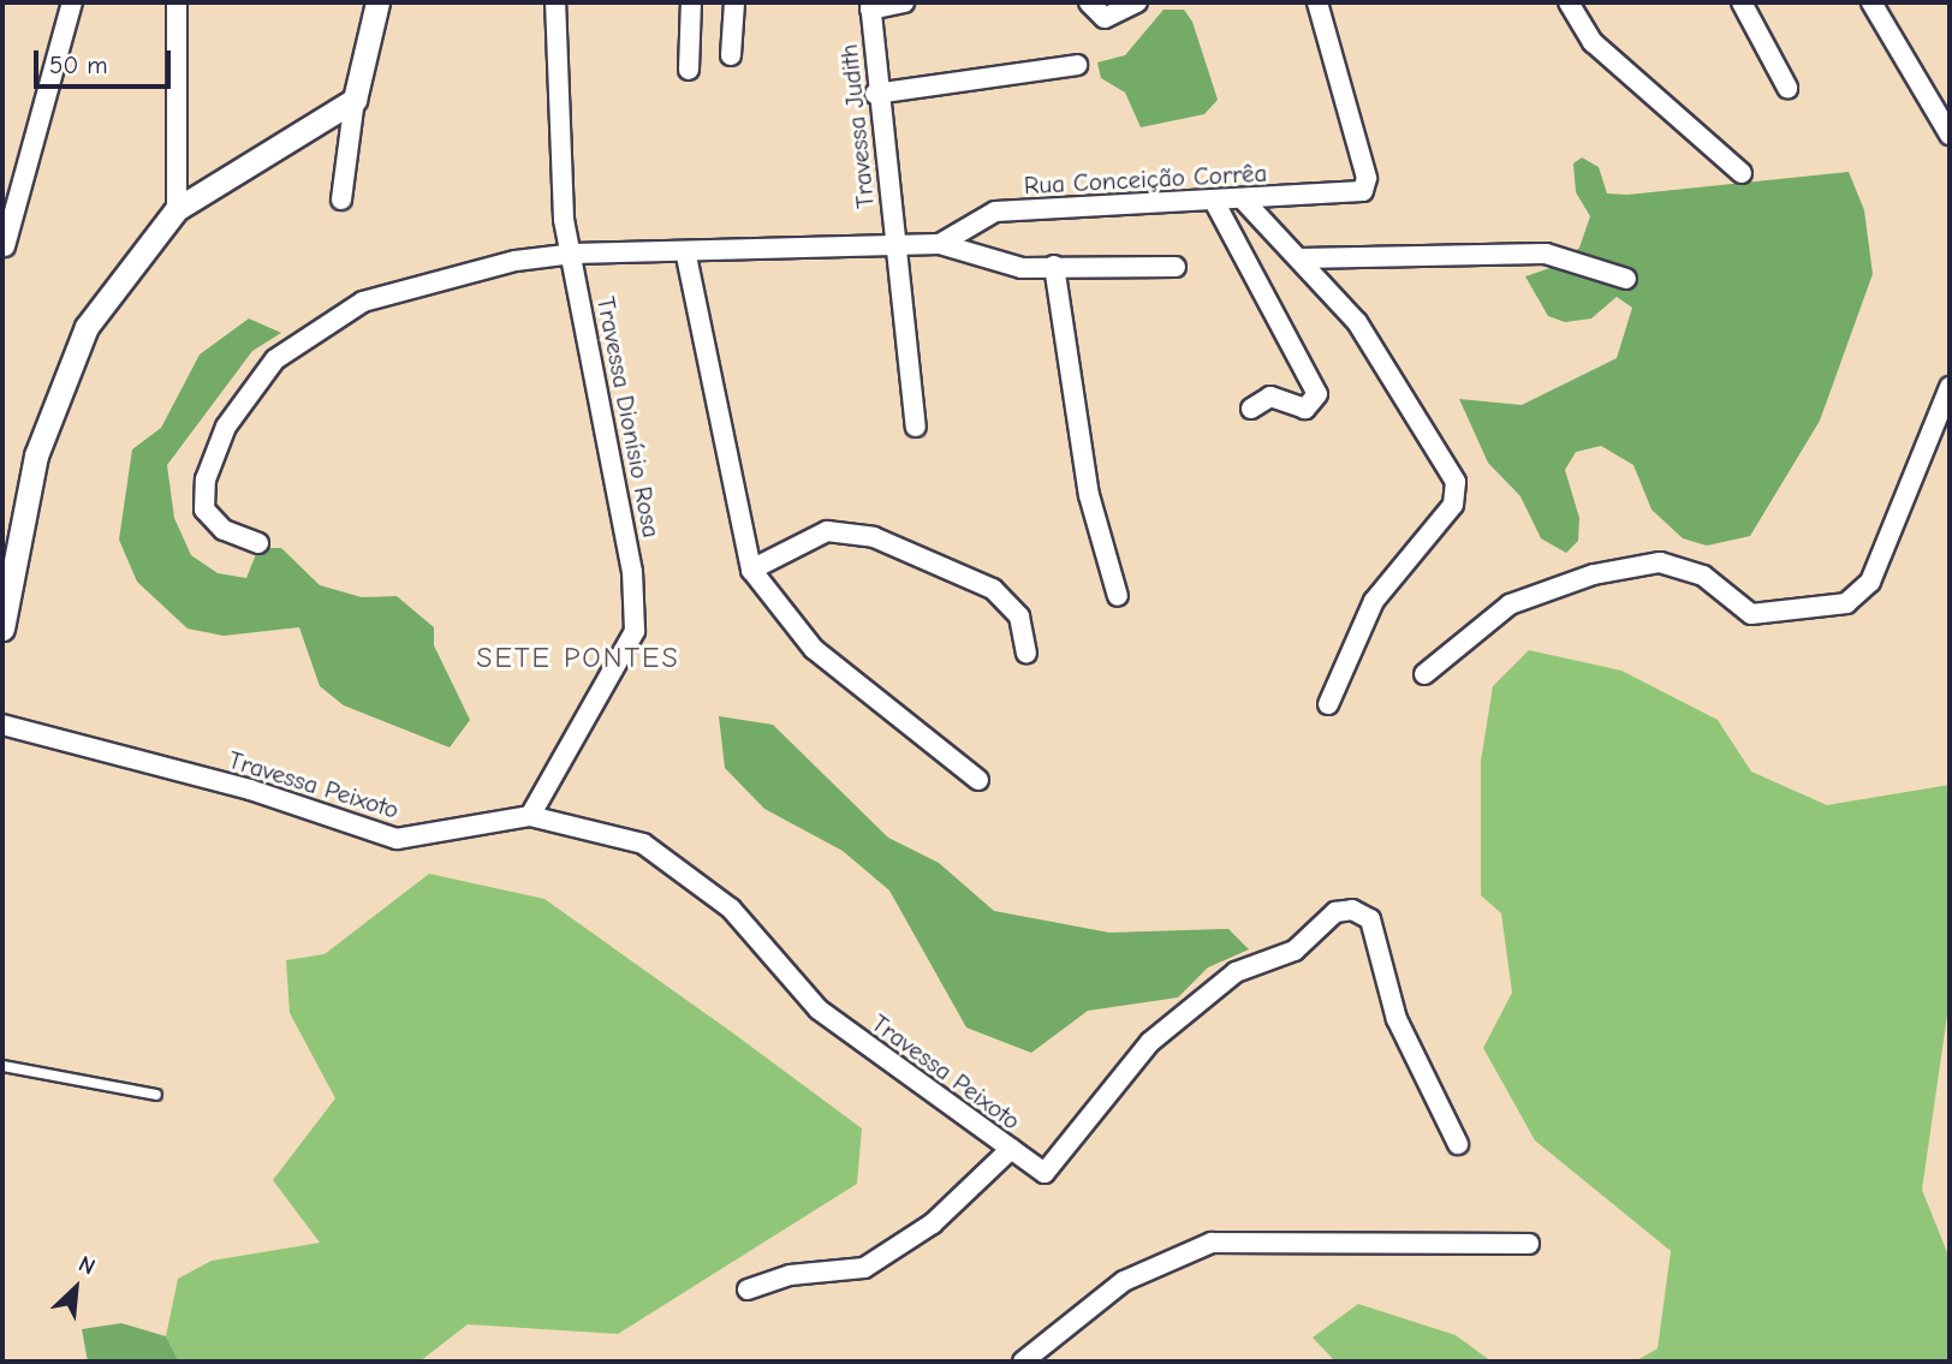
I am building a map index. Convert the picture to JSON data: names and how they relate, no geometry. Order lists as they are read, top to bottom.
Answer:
{
  "streets": {
    "street": [
      "Travessa Judith",
      "Rua Conceição Corrêa",
      "Travessa Dionísio Rosa",
      "Travessa Peixoto"
    ]
  },
  "crossings": [
    ["Travessa Judith", "Rua Conceição Corrêa"],
    ["Rua Conceição Corrêa", "Travessa Dionísio Rosa"],
    ["Travessa Dionísio Rosa", "Travessa Peixoto"]
  ],
  "districts": ["SETE PONTES"],
  "scale_bar": "50 m",
  "north": "top right"
}
